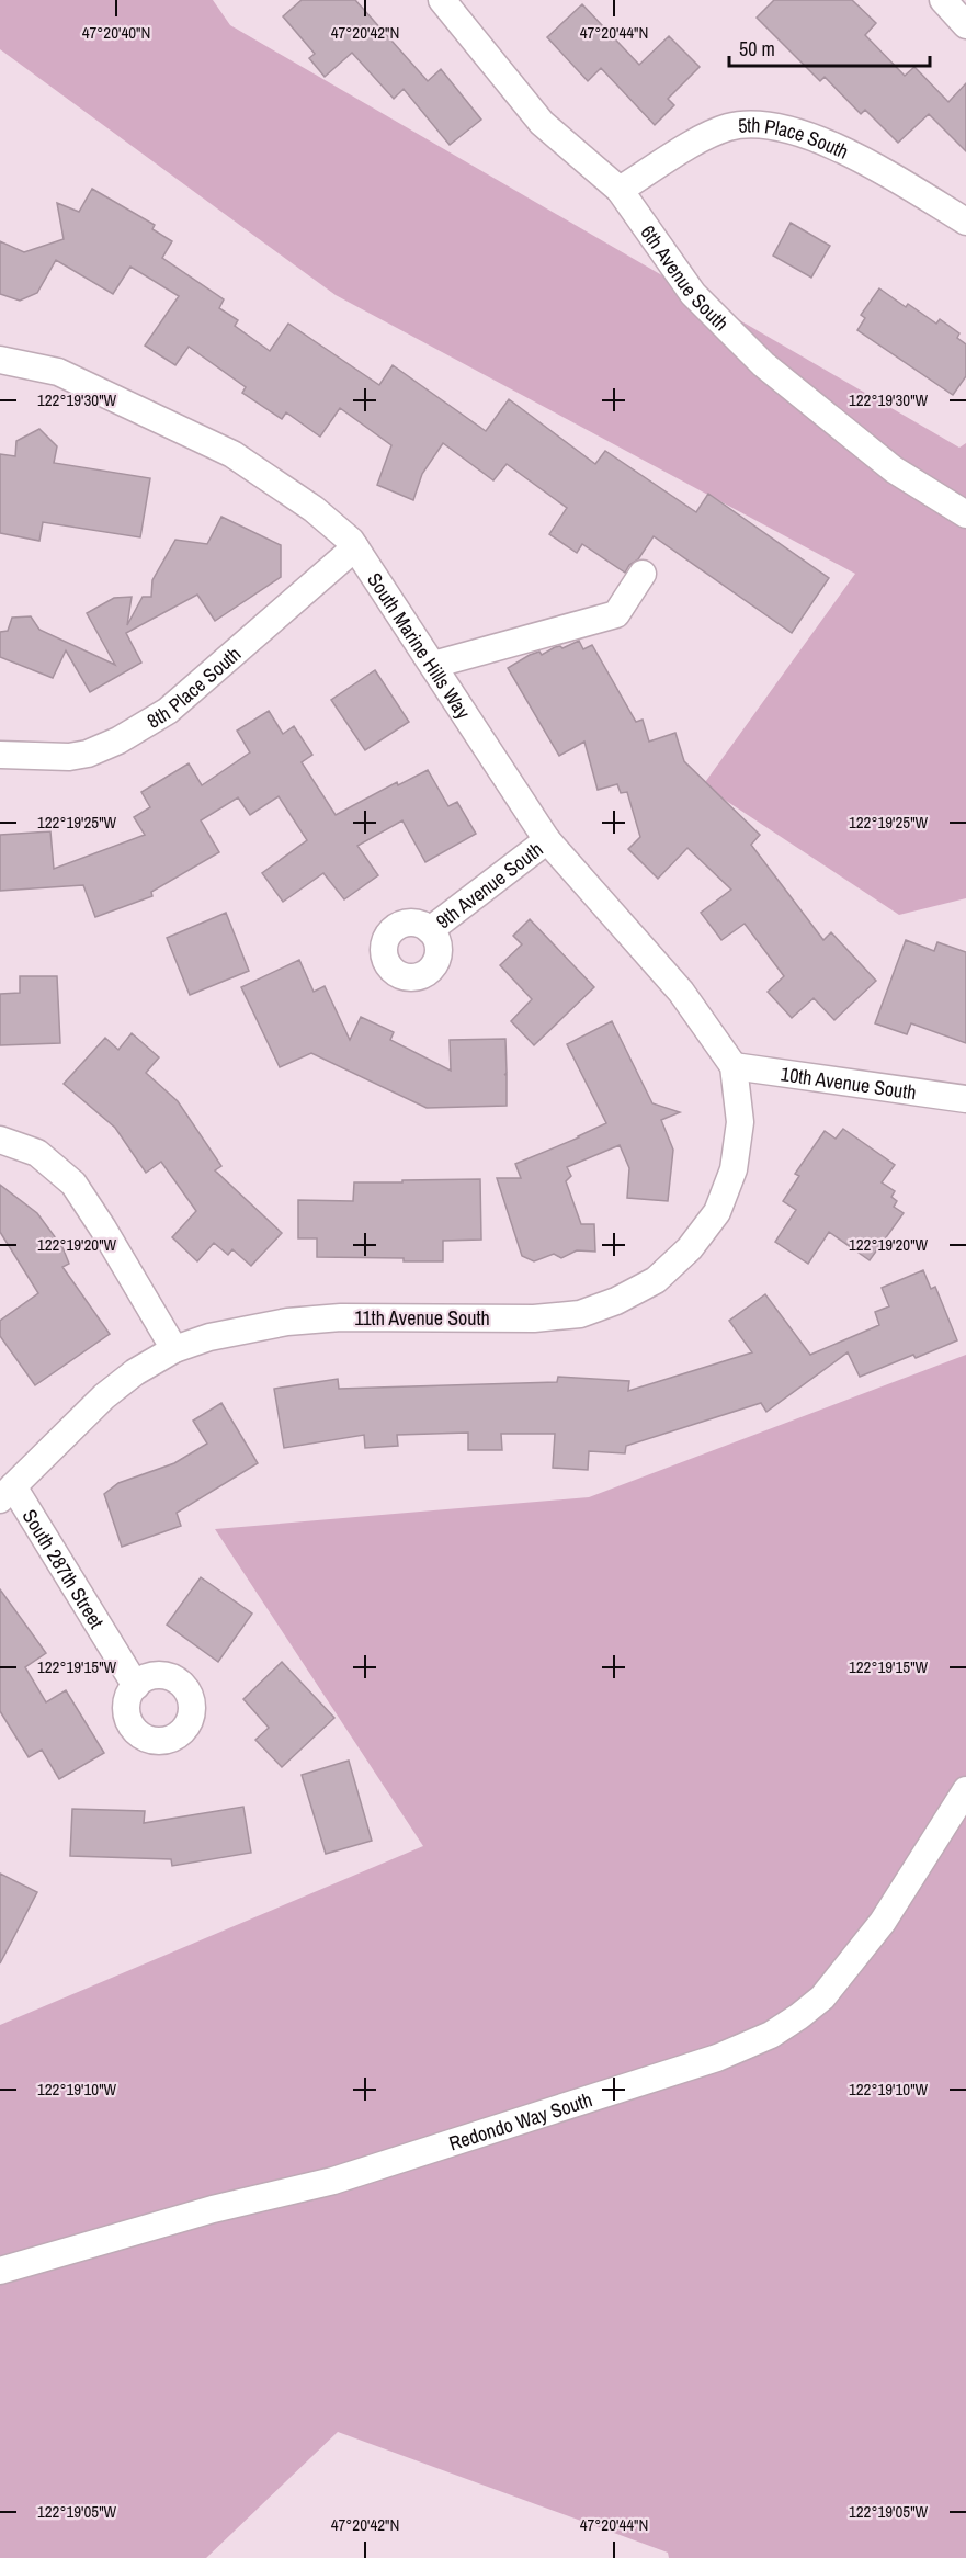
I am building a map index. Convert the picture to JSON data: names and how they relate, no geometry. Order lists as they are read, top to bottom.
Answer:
{
  "streets": {
    "street": [
      "5th Place South",
      "6th Avenue South",
      "South Marine Hills Way",
      "8th Place South",
      "9th Avenue South",
      "10th Avenue South",
      "11th Avenue South",
      "South 287th Street",
      "Redondo Way South"
    ]
  },
  "crossings": [
    ["5th Place South", "6th Avenue South"],
    ["South Marine Hills Way", "8th Place South"],
    ["South Marine Hills Way", "9th Avenue South"],
    ["South Marine Hills Way", "10th Avenue South"],
    ["South Marine Hills Way", "11th Avenue South"],
    ["10th Avenue South", "11th Avenue South"],
    ["11th Avenue South", "South 287th Street"]
  ],
  "scale_bar": "50 m",
  "coordinates": [
    "47°20'40\"N",
    "47°20'42\"N",
    "47°20'44\"N",
    "122°19'30\"W",
    "122°19'25\"W",
    "122°19'20\"W",
    "122°19'15\"W",
    "122°19'10\"W",
    "122°19'05\"W"
  ]
}
